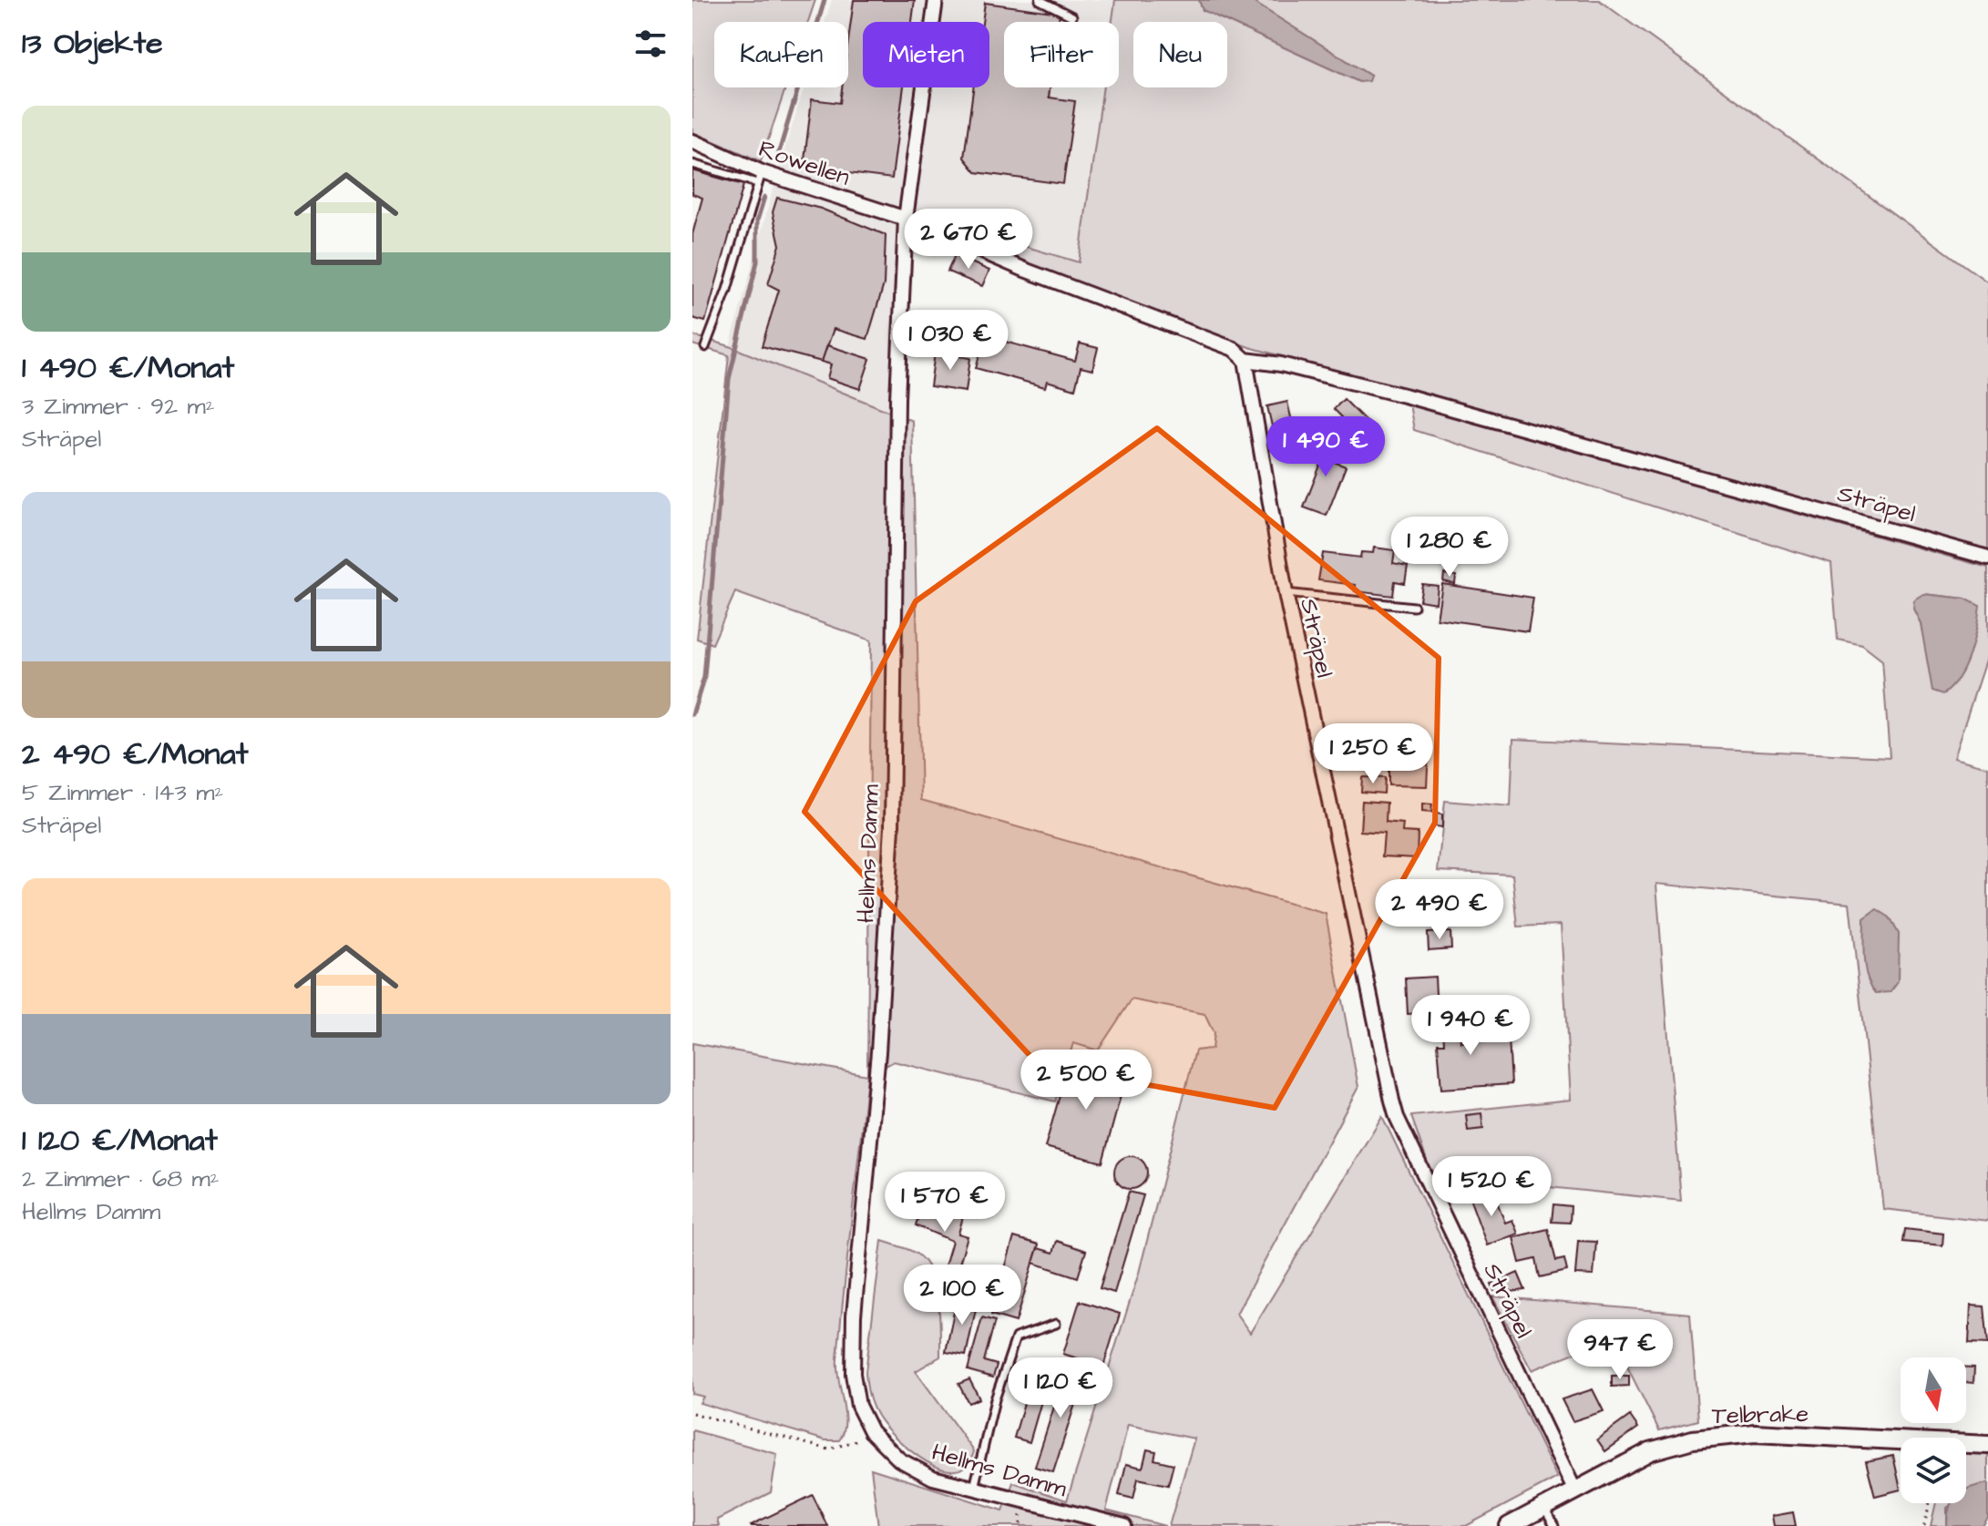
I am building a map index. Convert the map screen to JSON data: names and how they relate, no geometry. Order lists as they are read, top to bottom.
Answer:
{
  "streets": {
    "street": [
      "Rowellen",
      "Sträpel",
      "Hellms Damm",
      "Telbrake"
    ]
  },
  "crossings": [
    ["Rowellen", "Sträpel"],
    ["Rowellen", "Hellms Damm"],
    ["Sträpel", "Hellms Damm"],
    ["Sträpel", "Telbrake"]
  ],
  "north": "bottom",
  "page": {
    "heading": "13 Objekte",
    "chip": [
      "Kaufen",
      "Mieten",
      "Filter",
      "Neu"
    ],
    "list": [
      {
        "name": "1 490 €/Monat",
        "note": "3 Zimmer · 92 m² · Sträpel"
      },
      {
        "name": "2 490 €/Monat",
        "note": "5 Zimmer · 143 m² · Sträpel"
      },
      {
        "name": "1 120 €/Monat",
        "note": "2 Zimmer · 68 m² · Hellms Damm"
      }
    ],
    "price": [
      "2 670 €",
      "1 030 €",
      "1 490 €",
      "1 280 €",
      "1 250 €",
      "2 490 €",
      "1 940 €",
      "2 500 €",
      "1 520 €",
      "1 570 €",
      "2 100 €",
      "947 €",
      "1 120 €"
    ]
  }
}
